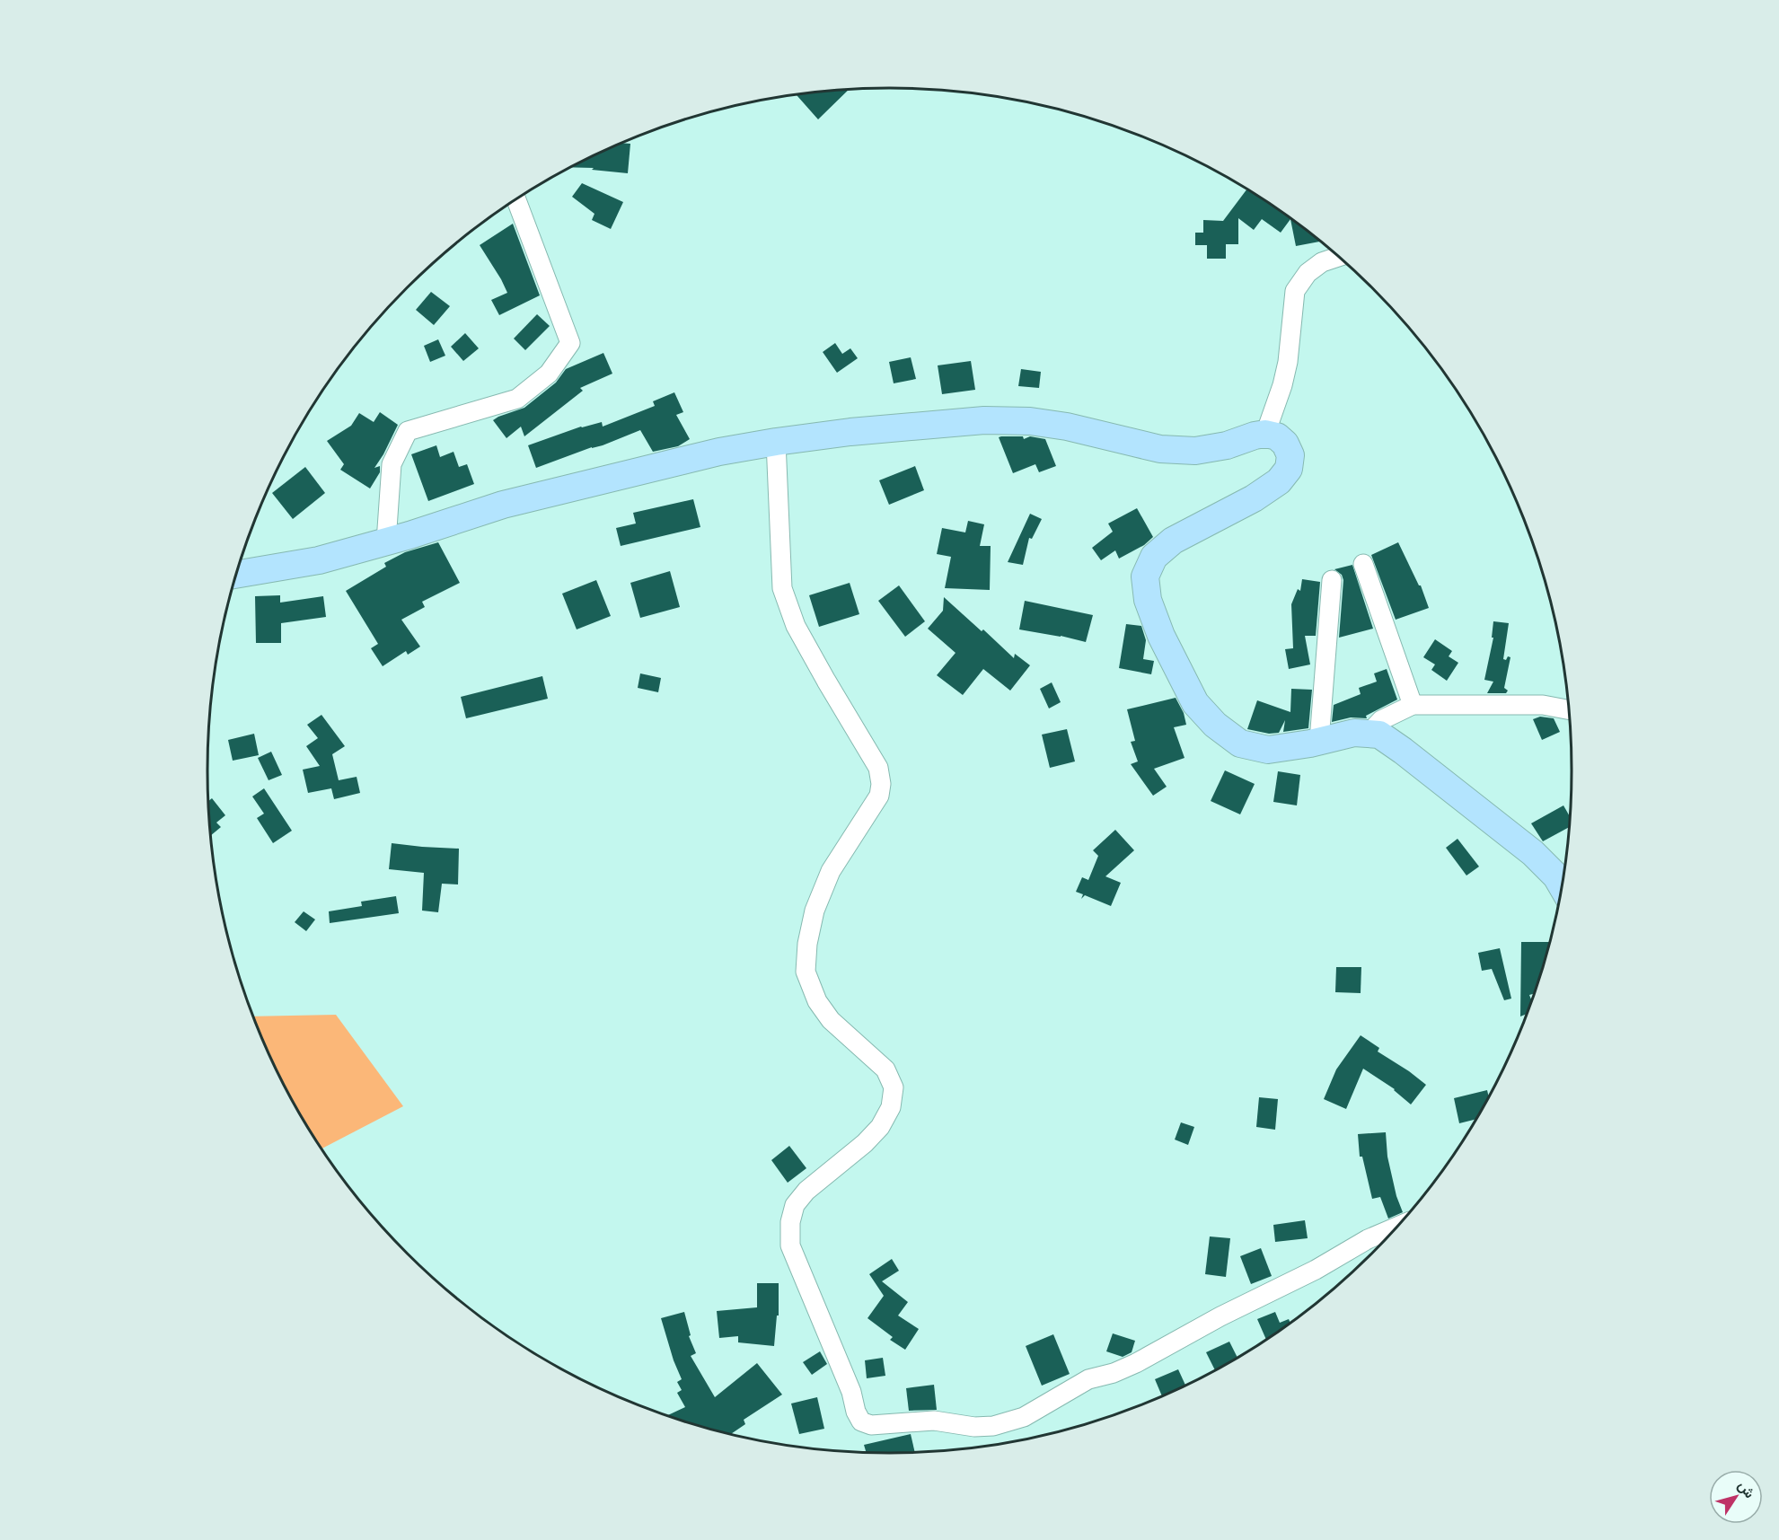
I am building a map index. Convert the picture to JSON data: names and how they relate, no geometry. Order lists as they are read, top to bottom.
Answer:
{
  "north": "top right"
}
